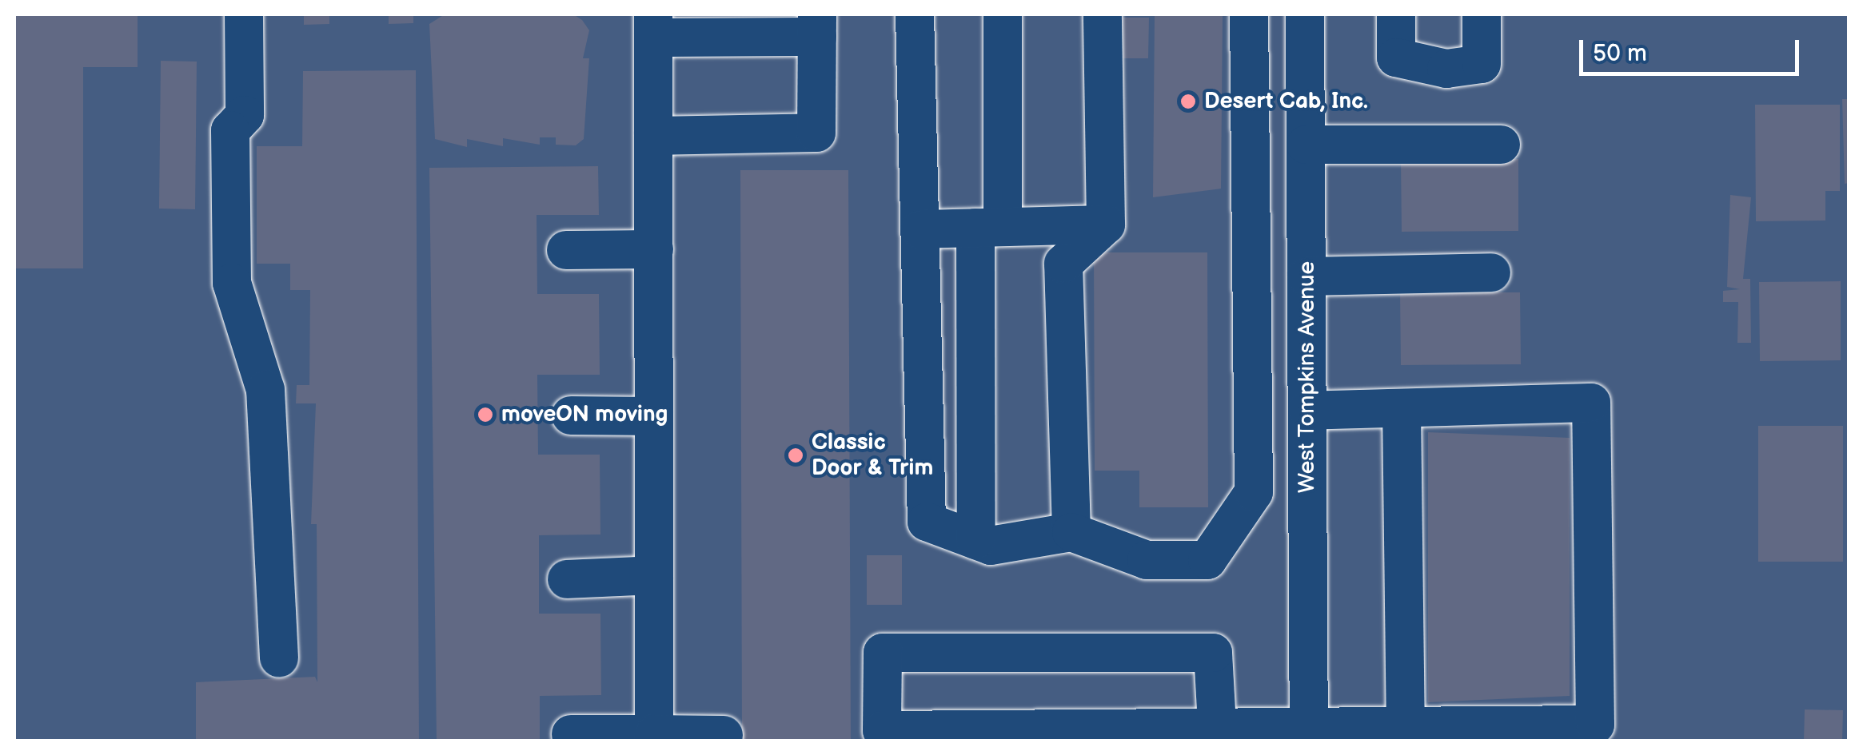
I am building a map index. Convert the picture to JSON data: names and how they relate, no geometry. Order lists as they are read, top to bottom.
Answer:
{
  "streets": {
    "street": ["West Tompkins Avenue"]
  },
  "places": ["Desert Cab, Inc.", "moveON moving", "Classic Door & Trim"],
  "scale_bar": "50 m"
}
